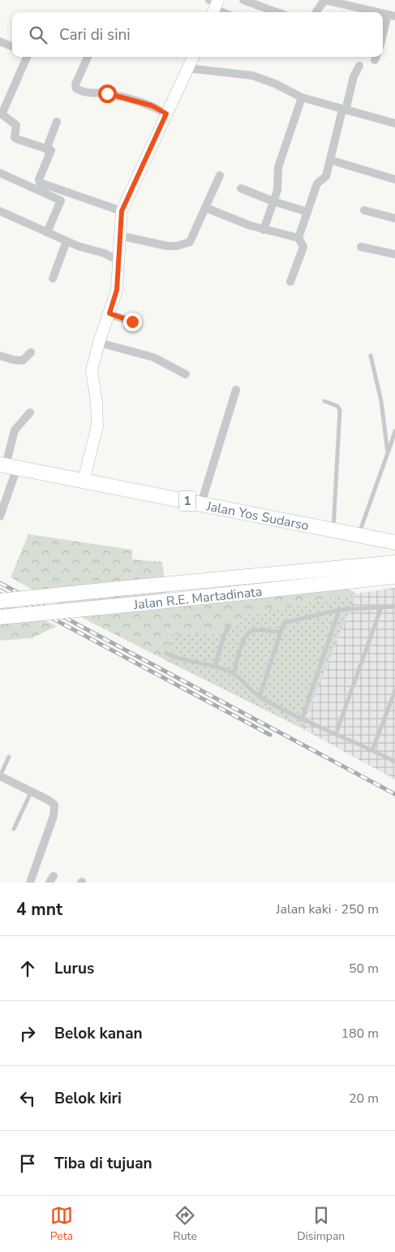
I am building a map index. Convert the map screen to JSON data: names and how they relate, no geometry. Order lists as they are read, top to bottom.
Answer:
{
  "streets": {
    "highway": ["1", "Jalan Yos Sudarso", "Jalan R.E. Martadinata"]
  },
  "page": {
    "search": "Cari di sini",
    "heading": ["4 mnt", "Jalan kaki · 250 m"],
    "list": [
      ["Lurus", "50 m"],
      ["Belok kanan", "180 m"],
      ["Belok kiri", "20 m"],
      "Tiba di tujuan"
    ],
    "nav": ["Peta", "Rute", "Disimpan"]
  }
}
